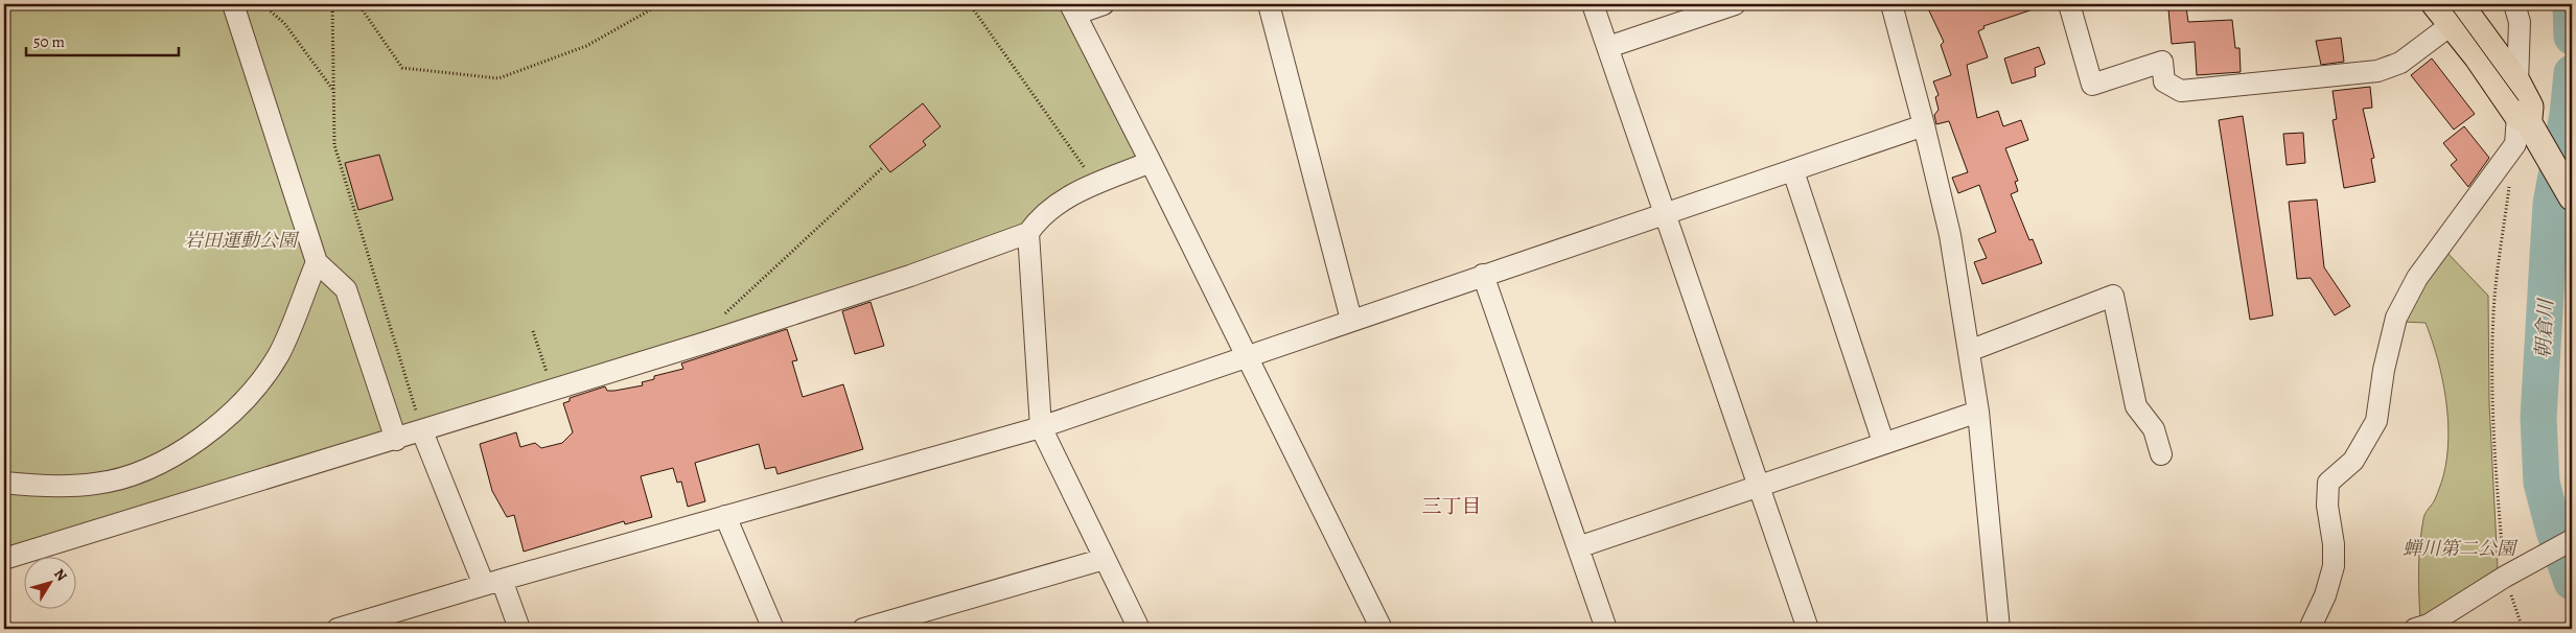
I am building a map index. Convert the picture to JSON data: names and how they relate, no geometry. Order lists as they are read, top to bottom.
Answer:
{
  "districts": ["三丁目"],
  "water": ["朝倉川"],
  "parks": ["岩田運動公園", "蝉川第二公園"],
  "scale_bar": "50 m",
  "north": "top right"
}
